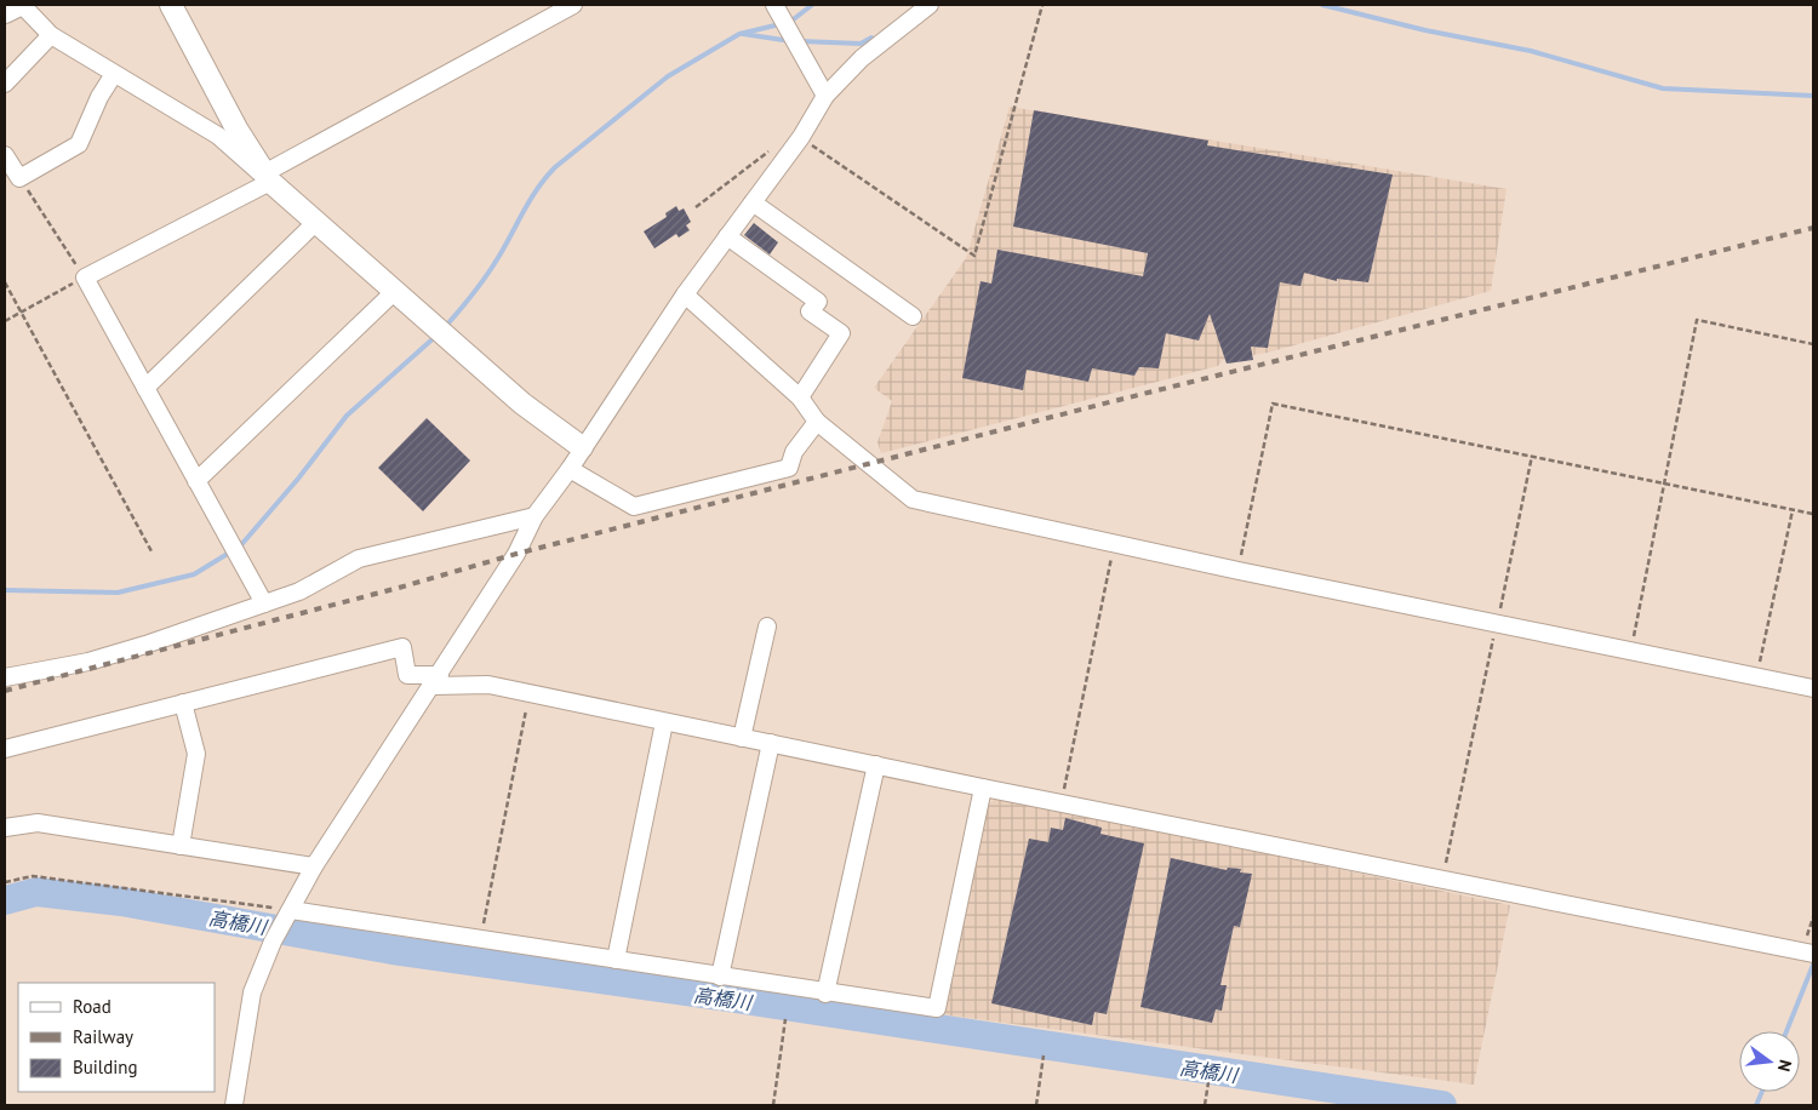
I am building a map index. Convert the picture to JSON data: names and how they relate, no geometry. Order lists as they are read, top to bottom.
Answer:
{
  "water": ["高橋川"],
  "legend": ["Road", "Railway", "Building"],
  "north": "right"
}
